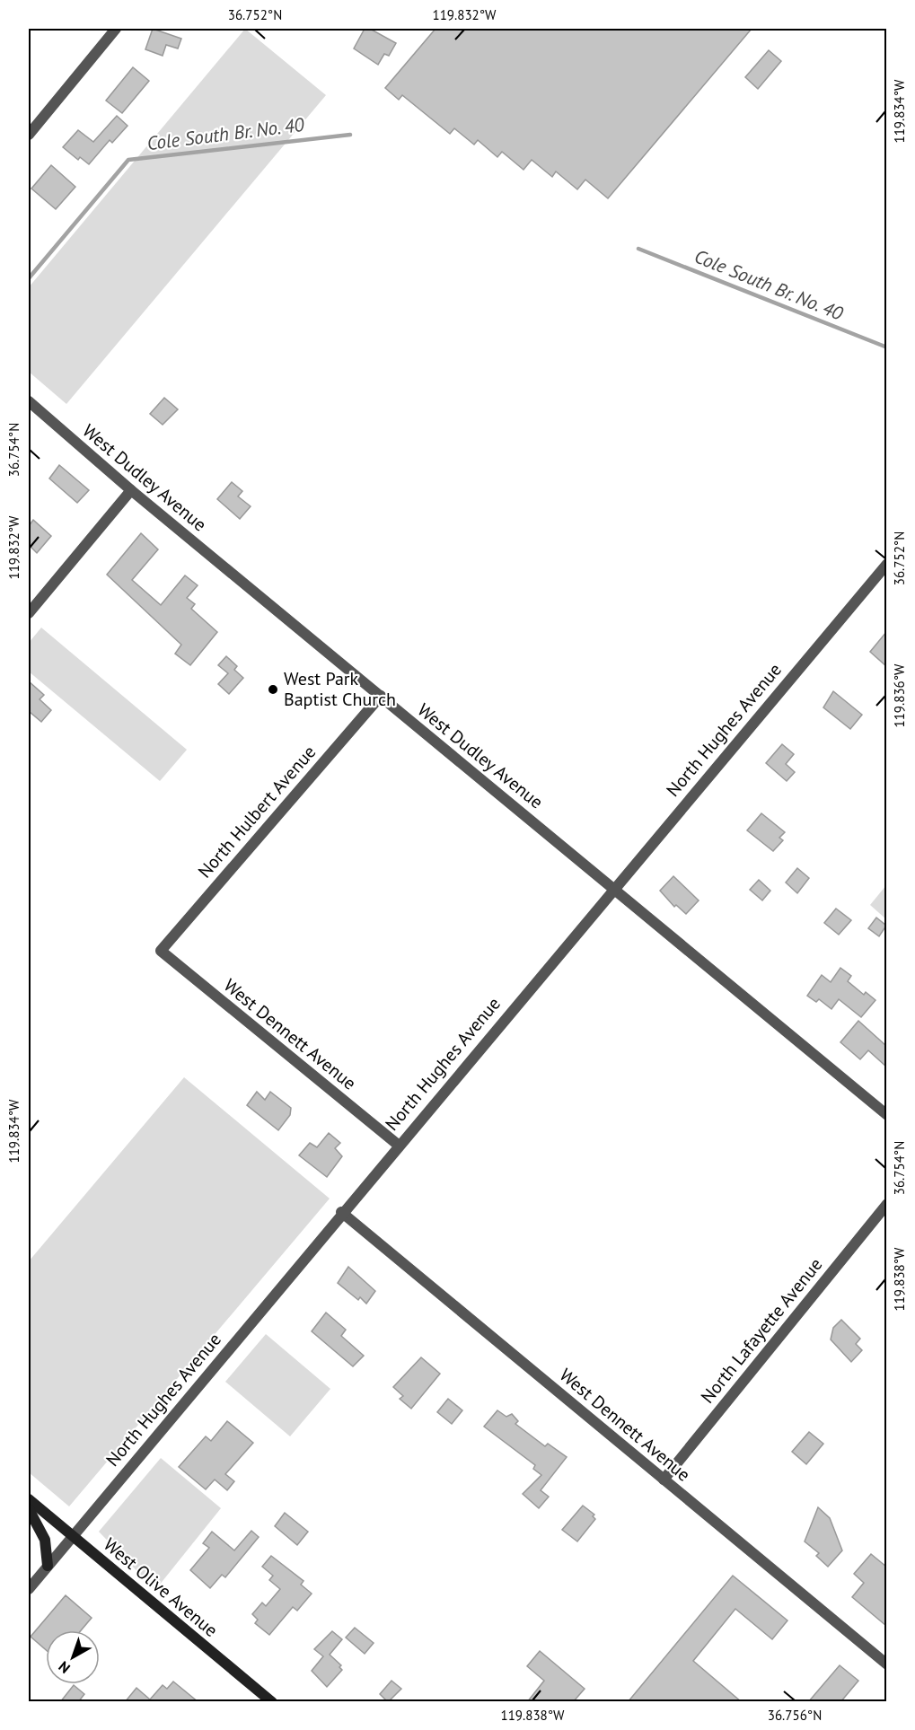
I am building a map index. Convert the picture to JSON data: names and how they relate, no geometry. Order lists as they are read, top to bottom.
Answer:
{
  "streets": {
    "main road": ["West Olive Avenue"],
    "street": [
      "West Dudley Avenue",
      "North Hughes Avenue",
      "North Hulbert Avenue",
      "West Dennett Avenue",
      "North Lafayette Avenue"
    ]
  },
  "crossings": [
    ["West Dudley Avenue", "North Hughes Avenue"],
    ["West Dudley Avenue", "North Hulbert Avenue"],
    ["North Hughes Avenue", "West Dennett Avenue"],
    ["North Hughes Avenue", "West Olive Avenue"],
    ["North Hulbert Avenue", "West Dennett Avenue"],
    ["West Dennett Avenue", "North Lafayette Avenue"]
  ],
  "water": ["Cole South Br. No. 40"],
  "places": ["West Park Baptist Church"],
  "north": "bottom left",
  "coordinates": [
    "36.752°N",
    "119.832°W",
    "119.834°W",
    "36.754°N",
    "119.836°W",
    "119.838°W",
    "36.756°N"
  ]
}
